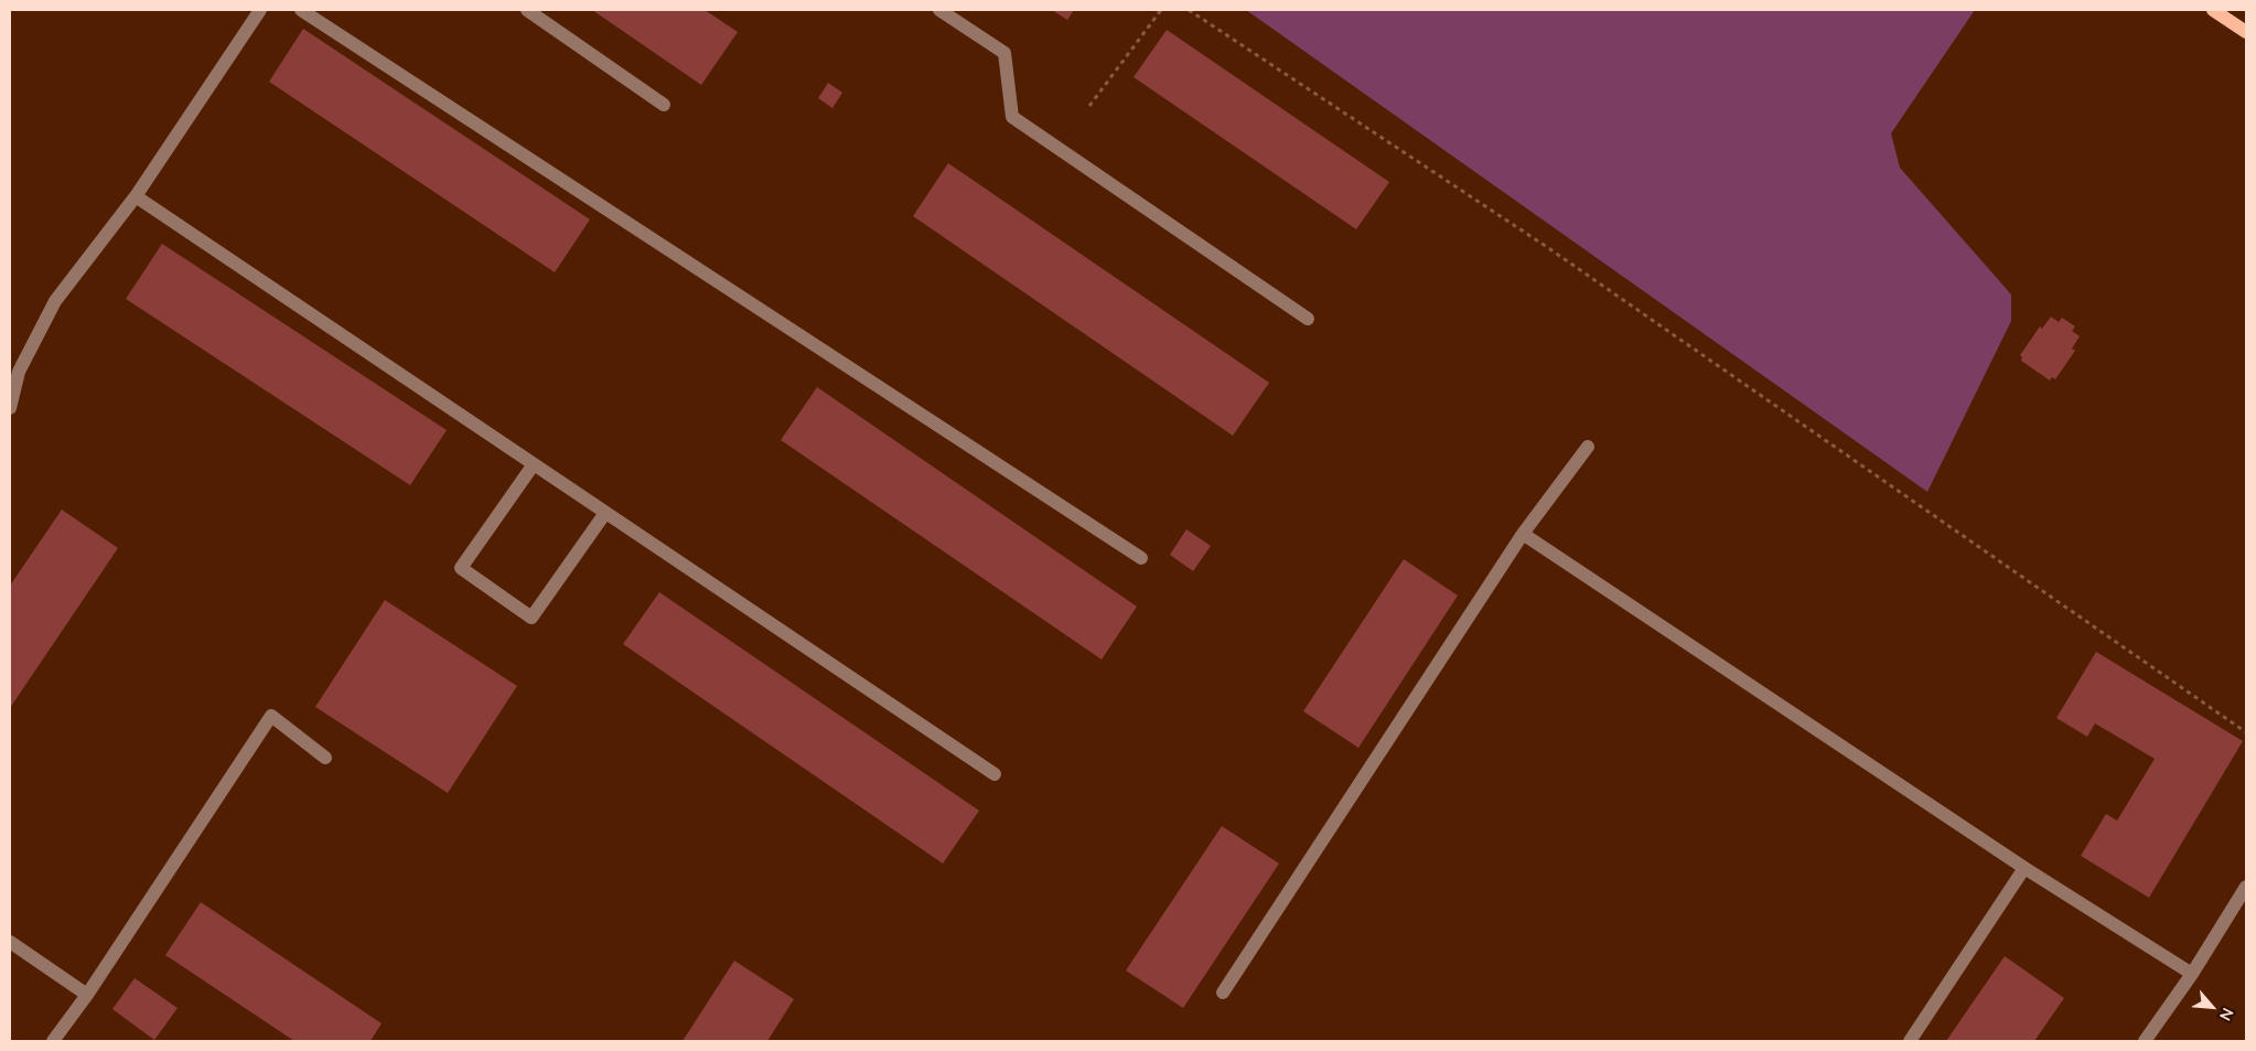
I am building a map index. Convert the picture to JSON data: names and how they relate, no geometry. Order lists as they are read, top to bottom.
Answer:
{
  "north": "bottom right"
}
